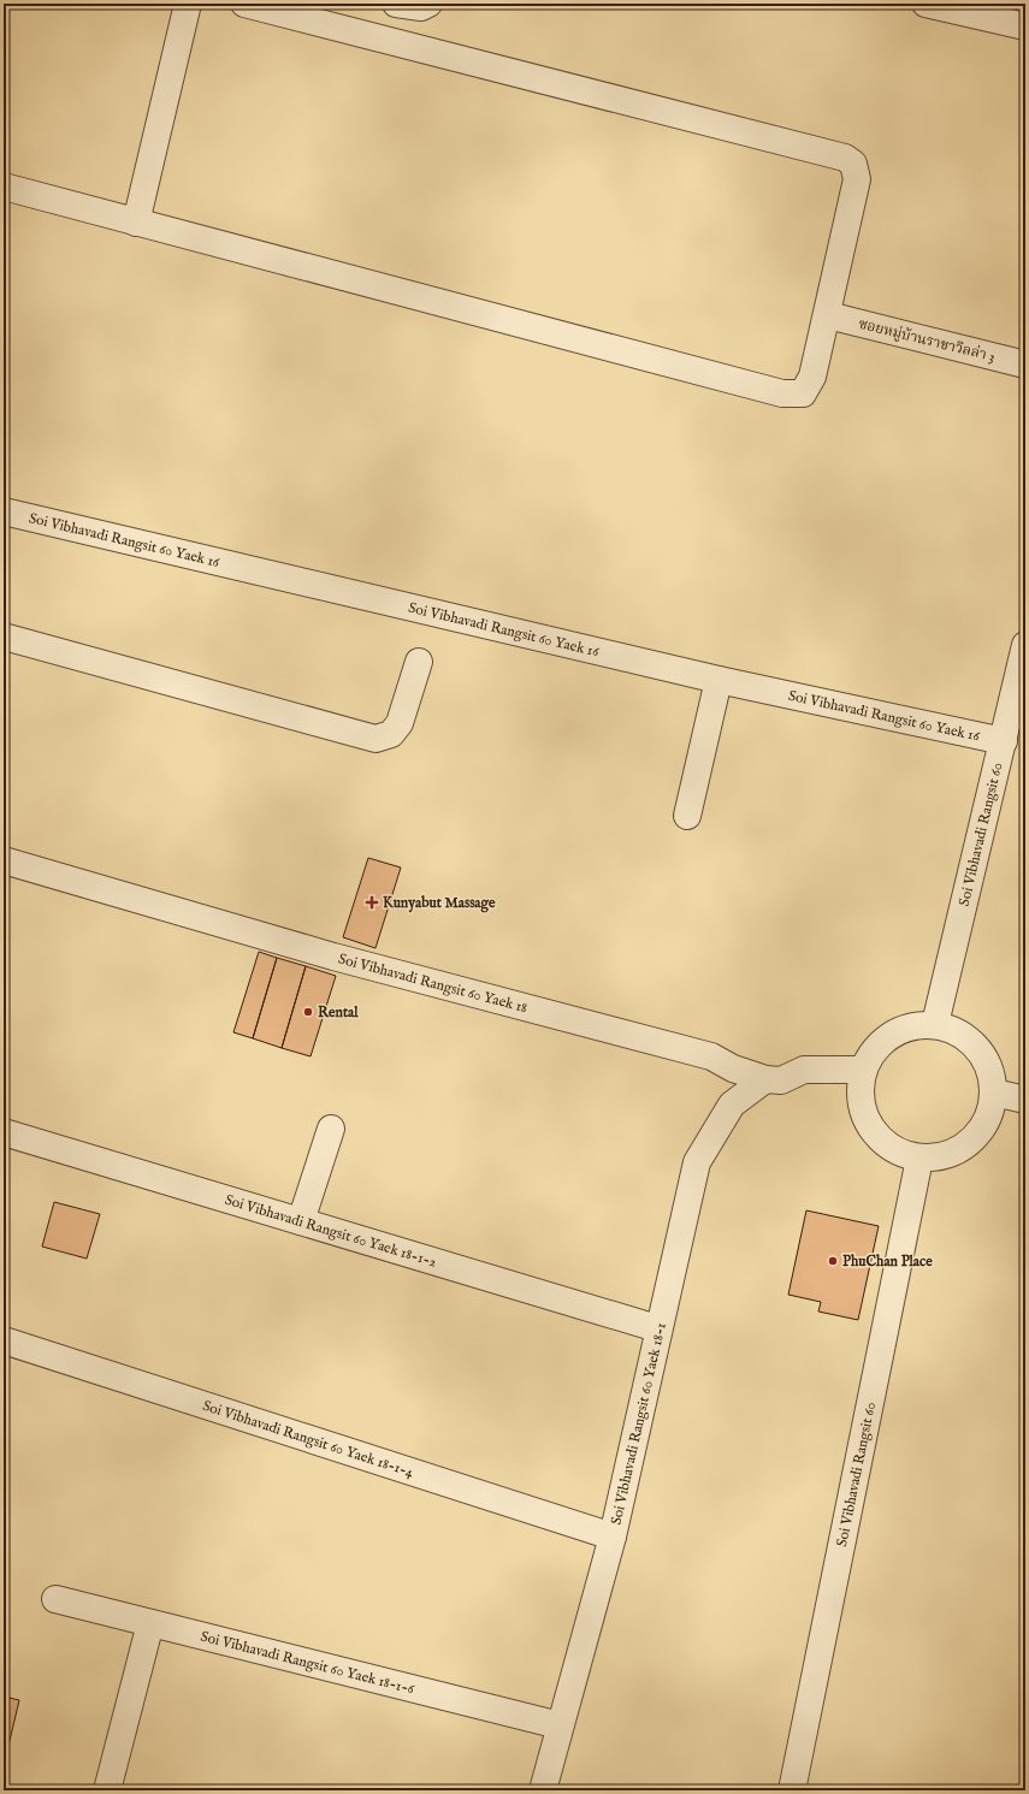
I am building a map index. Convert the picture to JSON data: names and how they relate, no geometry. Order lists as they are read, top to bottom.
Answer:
{
  "streets": {
    "street": [
      "ซอยหมู่บ้านราชาวิลล่า 3",
      "Soi Vibhavadi Rangsit 60 Yaek 16",
      "Soi Vibhavadi Rangsit 60",
      "Soi Vibhavadi Rangsit 60 Yaek 18",
      "Soi Vibhavadi Rangsit 60 Yaek 18-1-2",
      "Soi Vibhavadi Rangsit 60 Yaek 18-1",
      "Soi Vibhavadi Rangsit 60 Yaek 18-1-4",
      "Soi Vibhavadi Rangsit 60 Yaek 18-1-6"
    ]
  },
  "crossings": [
    ["Soi Vibhavadi Rangsit 60 Yaek 16", "Soi Vibhavadi Rangsit 60"],
    ["Soi Vibhavadi Rangsit 60", "Soi Vibhavadi Rangsit 60 Yaek 18"],
    ["Soi Vibhavadi Rangsit 60 Yaek 18", "Soi Vibhavadi Rangsit 60 Yaek 18-1"],
    ["Soi Vibhavadi Rangsit 60 Yaek 18-1-2", "Soi Vibhavadi Rangsit 60 Yaek 18-1"],
    ["Soi Vibhavadi Rangsit 60 Yaek 18-1", "Soi Vibhavadi Rangsit 60 Yaek 18-1-4"],
    ["Soi Vibhavadi Rangsit 60 Yaek 18-1", "Soi Vibhavadi Rangsit 60 Yaek 18-1-6"]
  ],
  "places": {
    "health": ["Kunyabut Massage"],
    "other": ["Rental", "PhuChan Place"]
  }
}
